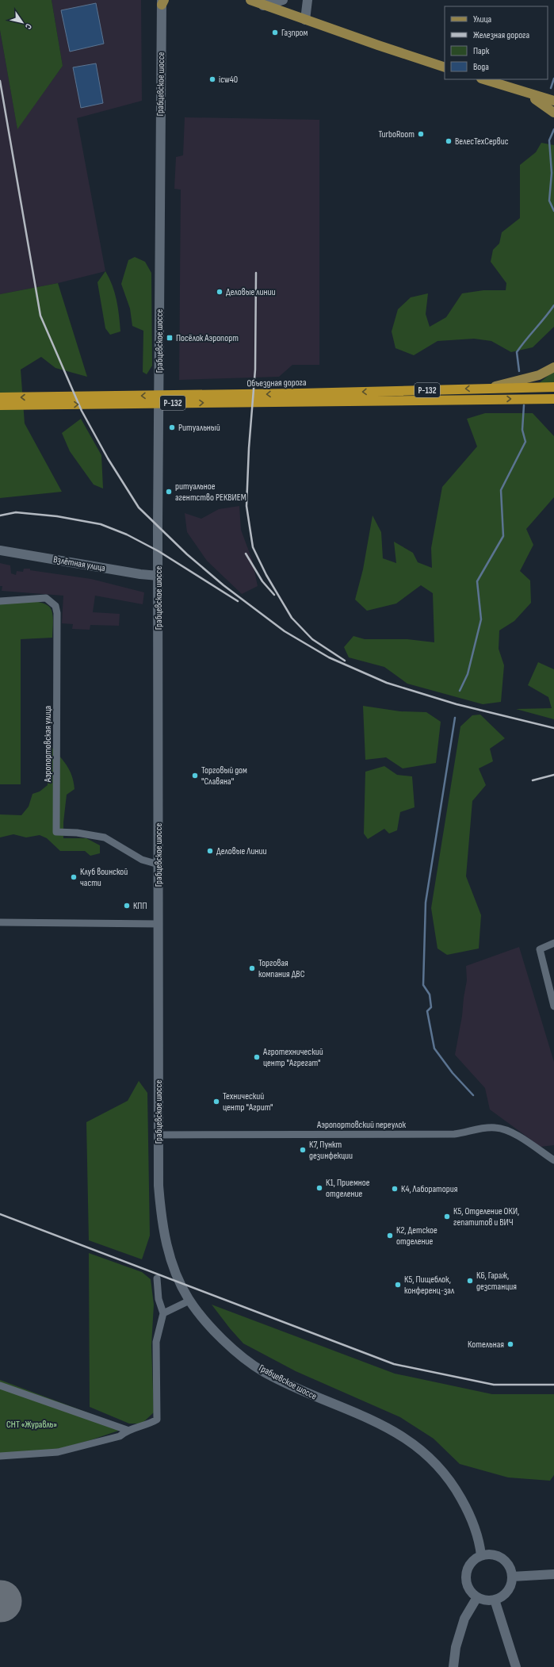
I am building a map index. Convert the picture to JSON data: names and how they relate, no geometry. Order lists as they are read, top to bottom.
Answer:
{
  "streets": {
    "highway": ["Объездная дорога", "Р-132"],
    "main road": ["Грабцевское шоссе", "Взлётная улица"],
    "street": ["Аэропортовская улица", "Аэропортовский переулок"]
  },
  "crossings": [
    ["Грабцевское шоссе", "Взлётная улица"],
    ["Грабцевское шоссе", "Аэропортовская улица"],
    ["Грабцевское шоссе", "Аэропортовский переулок"]
  ],
  "parks": ["СНТ «Журавль»"],
  "places": {
    "other": [
      "Газпром",
      "icw40",
      "TurboRoom",
      "ВелесТехСервис",
      "Деловые линии",
      "Ритуальный",
      "ритуальное агентство РЕКВИЕМ",
      "Торговый дом \"Славяна\"",
      "Деловые Линии",
      "Клуб воинской части",
      "КПП",
      "Торговая компания ДВС",
      "Агротехнический центр \"Агрегат\"",
      "Технический центр \"Агрит\"",
      "К7, Пункт дезинфекции",
      "К1, Приемное отделение",
      "К4, Лаборатория",
      "К5, Отделение ОКИ, гепатитов и ВИЧ",
      "К2, Детское отделение",
      "К6, Гараж, дезстанция",
      "К5, Пищеблок, конференц-зал",
      "Котельная"
    ],
    "transit": ["Посёлок Аэропорт"]
  },
  "legend": [
    "Улица",
    "Железная дорога",
    "Парк",
    "Вода"
  ],
  "north": "bottom right"
}
